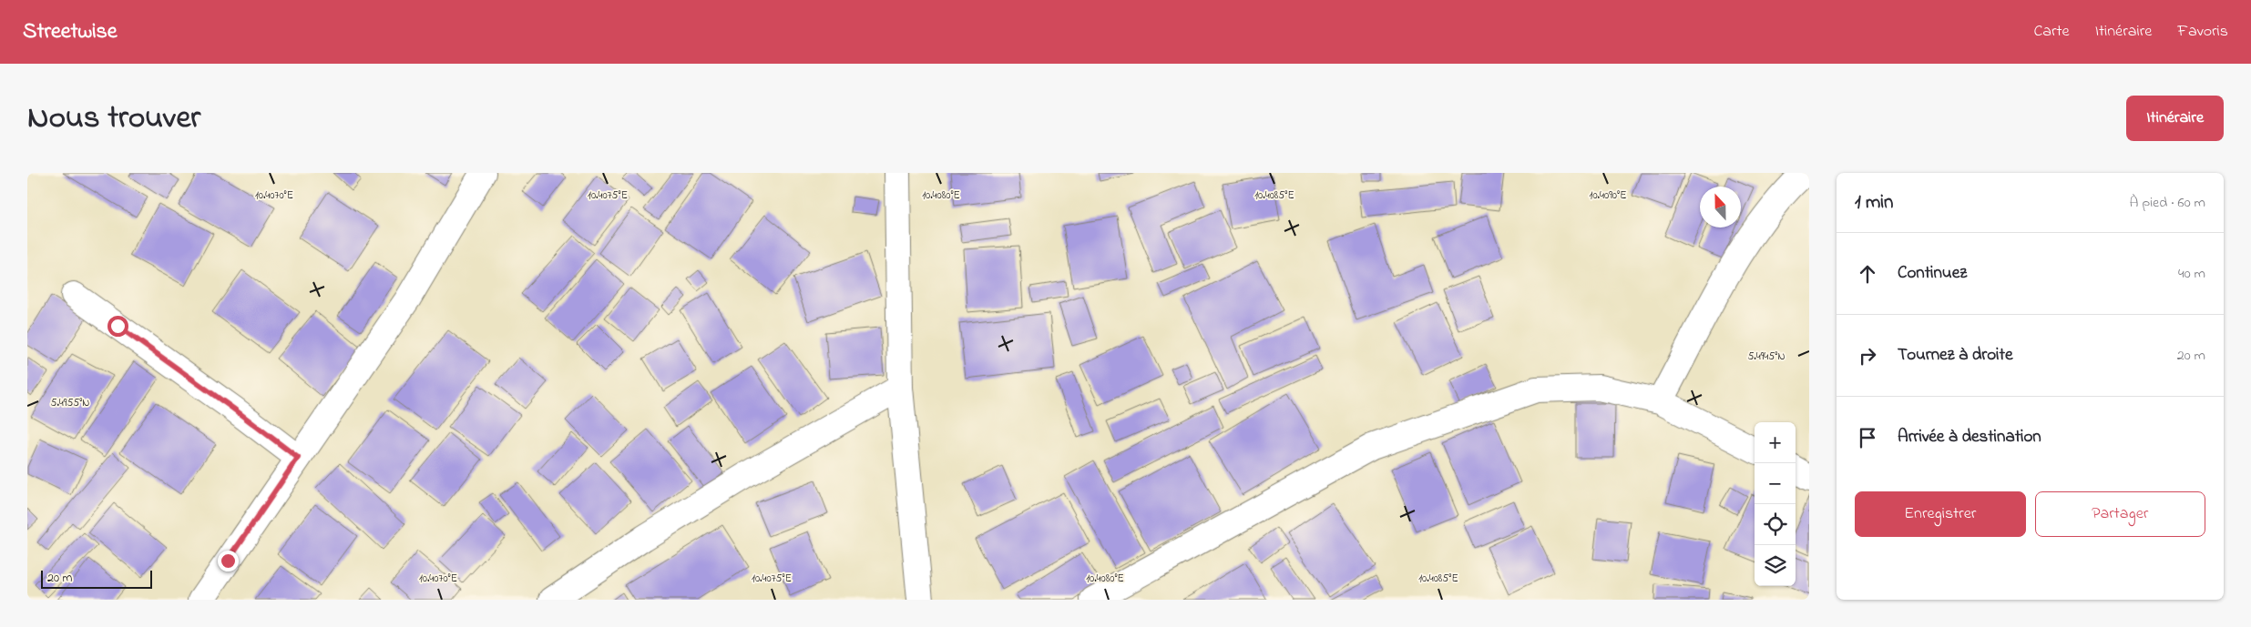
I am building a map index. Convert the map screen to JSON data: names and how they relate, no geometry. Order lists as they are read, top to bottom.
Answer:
{
  "scale_bar": "20 m",
  "north": "top",
  "page": {
    "header": "Streetwise",
    "nav": ["Carte", "Itinéraire", "Favoris"],
    "title": "Nous trouver",
    "buttons": [
      "Itinéraire",
      ["Enregistrer", "Partager"]
    ],
    "heading": ["1 min", "À pied · 60 m"],
    "list": [
      ["Continuez", "40 m"],
      ["Tournez à droite", "20 m"],
      "Arrivée à destination"
    ],
    "map_buttons": ["+", "−"],
    "scale": "20 m"
  },
  "coordinates": [
    "10.4070°E",
    "10.4075°E",
    "10.4080°E",
    "10.4085°E",
    "10.4090°E",
    "5.4945°N",
    "5.4955°N"
  ]
}
